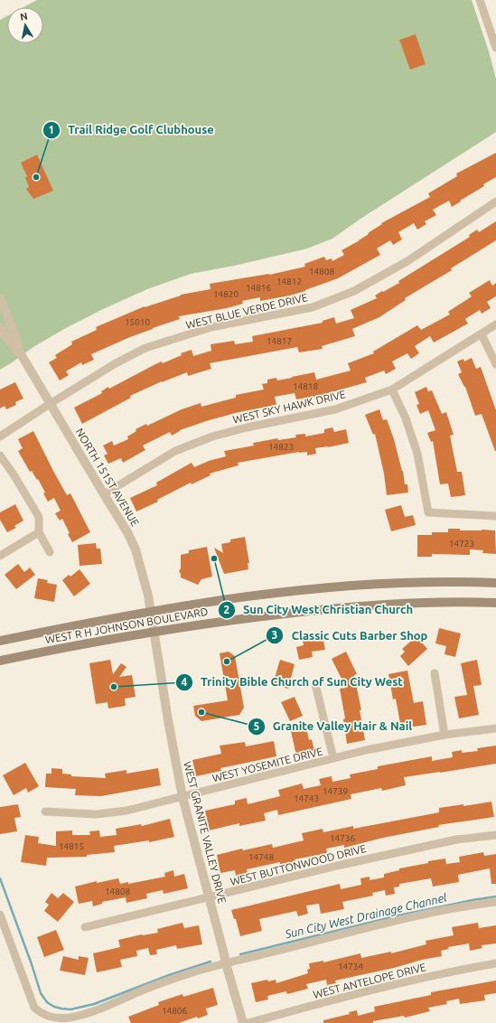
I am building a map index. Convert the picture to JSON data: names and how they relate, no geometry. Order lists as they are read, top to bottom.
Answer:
{
  "streets": {
    "main road": ["WEST R H JOHNSON BOULEVARD"],
    "street": [
      "WEST BLUE VERDE DRIVE",
      "WEST SKY HAWK DRIVE",
      "NORTH 151ST AVENUE",
      "WEST YOSEMITE DRIVE",
      "WEST GRANITE VALLEY DRIVE",
      "WEST BUTTONWOOD DRIVE",
      "WEST ANTELOPE DRIVE"
    ]
  },
  "crossings": [
    ["WEST BLUE VERDE DRIVE", "NORTH 151ST AVENUE"],
    ["WEST SKY HAWK DRIVE", "NORTH 151ST AVENUE"],
    ["NORTH 151ST AVENUE", "WEST R H JOHNSON BOULEVARD"],
    ["NORTH 151ST AVENUE", "WEST GRANITE VALLEY DRIVE"],
    ["WEST R H JOHNSON BOULEVARD", "WEST GRANITE VALLEY DRIVE"],
    ["WEST YOSEMITE DRIVE", "WEST GRANITE VALLEY DRIVE"],
    ["WEST GRANITE VALLEY DRIVE", "WEST BUTTONWOOD DRIVE"]
  ],
  "water": ["Sun City West Drainage Channel"],
  "places": [
    "Trail Ridge Golf Clubhouse",
    "Sun City West Christian Church",
    "Classic Cuts Barber Shop",
    "Trinity Bible Church of Sun City West",
    "Granite Valley Hair & Nail"
  ],
  "house_numbers": [
    "14808",
    "14812",
    "14816",
    "14820",
    "15010",
    "14817",
    "14818",
    "14823",
    "14723",
    "14739",
    "14743",
    "14736",
    "14815",
    "14748",
    "14808",
    "14734",
    "14806"
  ],
  "north": "top"
}
